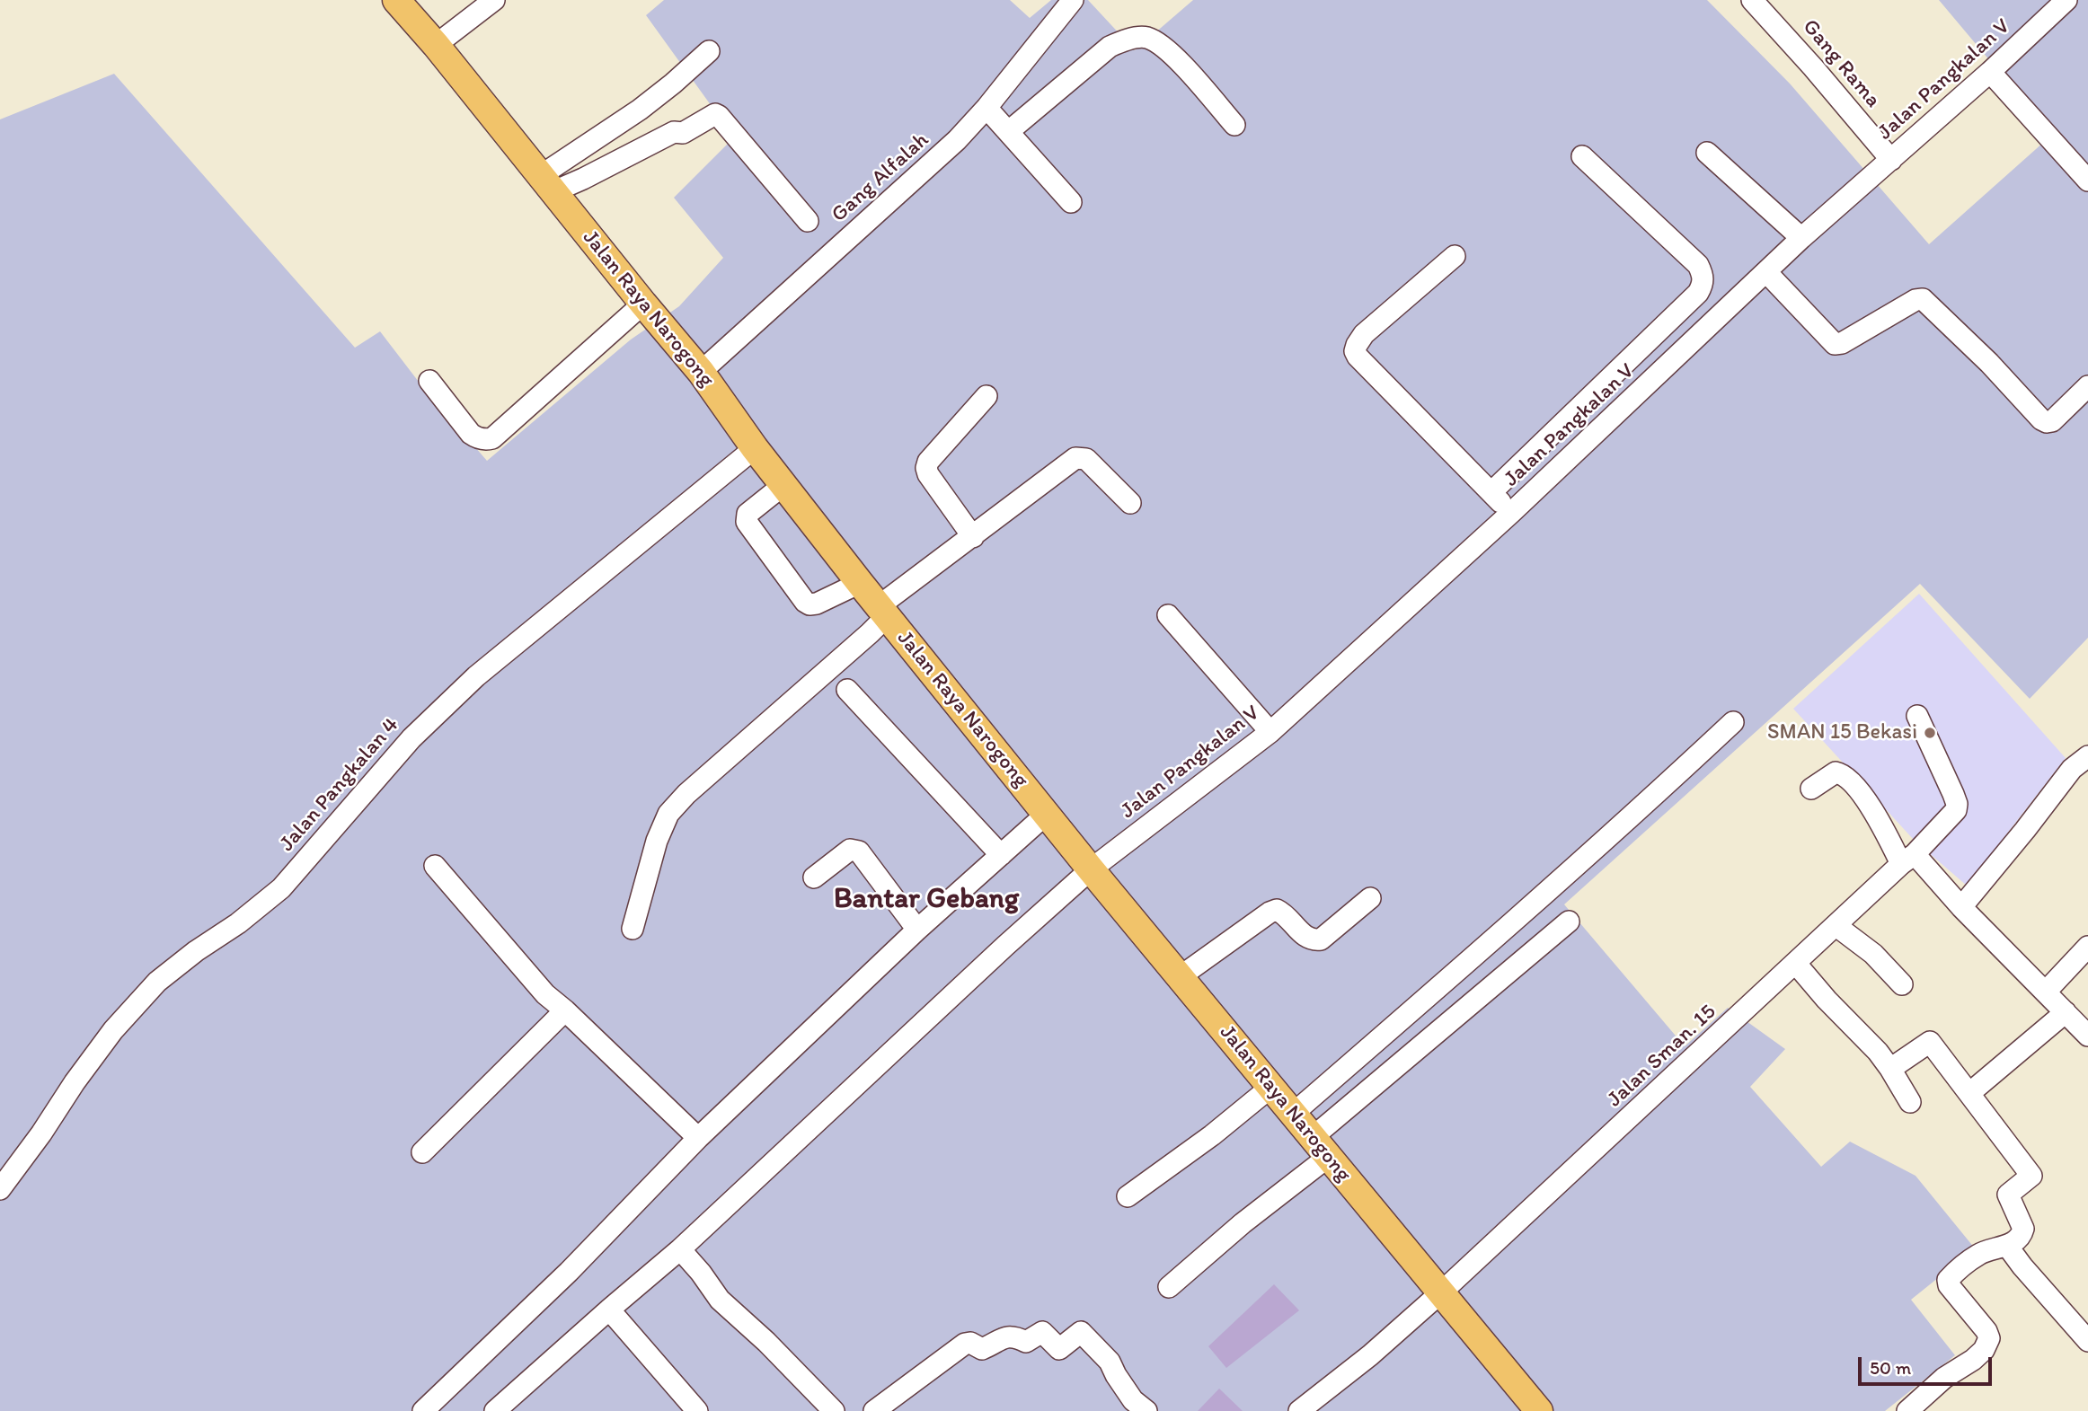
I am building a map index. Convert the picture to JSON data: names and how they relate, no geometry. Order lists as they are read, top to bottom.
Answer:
{
  "streets": {
    "main road": ["Jalan Raya Narogong"],
    "street": [
      "Gang Rama",
      "Jalan Pangkalan V",
      "Gang Alfalah",
      "Jalan Pangkalan 4",
      "Jalan Sman. 15"
    ]
  },
  "crossings": [
    ["Gang Rama", "Jalan Pangkalan V"],
    ["Jalan Pangkalan V", "Jalan Raya Narogong"],
    ["Gang Alfalah", "Jalan Raya Narogong"],
    ["Jalan Raya Narogong", "Jalan Pangkalan 4"],
    ["Jalan Raya Narogong", "Jalan Sman. 15"]
  ],
  "districts": ["Bantar Gebang"],
  "places": ["SMAN 15 Bekasi"],
  "scale_bar": "50 m"
}
